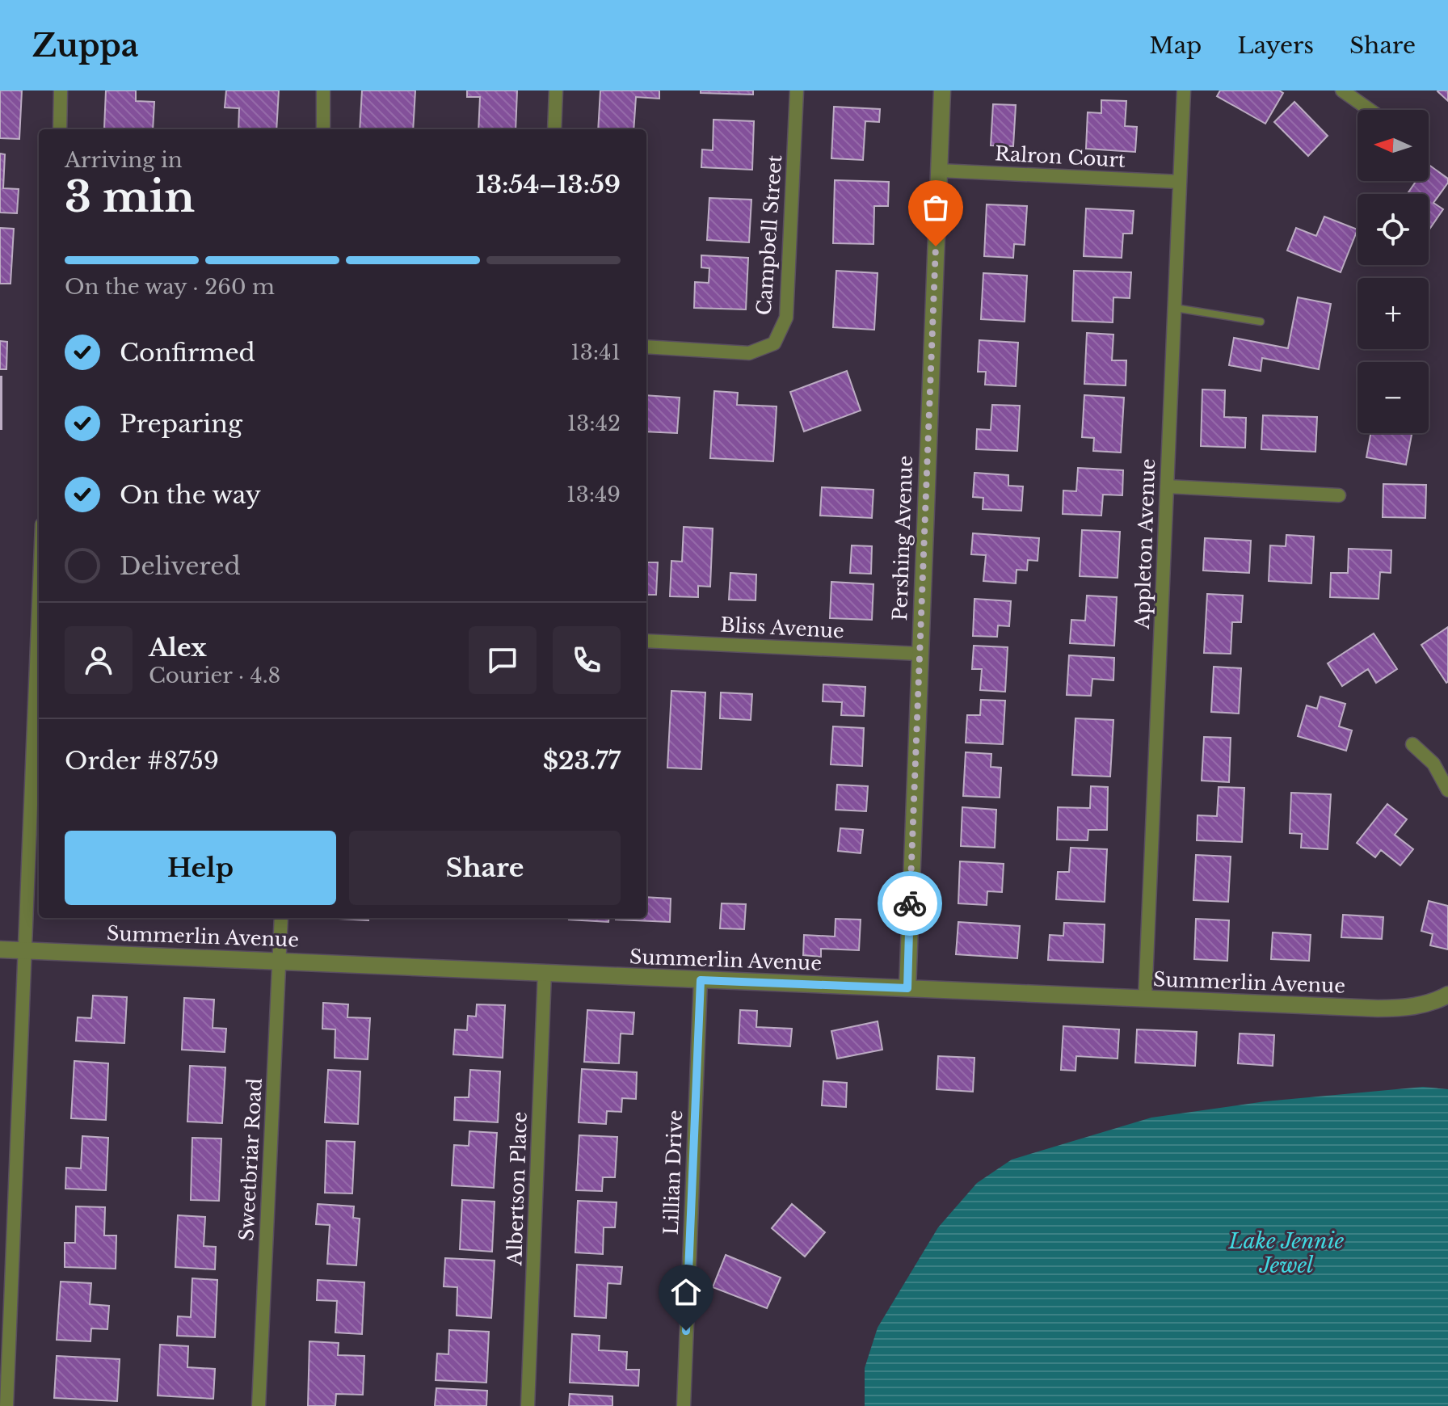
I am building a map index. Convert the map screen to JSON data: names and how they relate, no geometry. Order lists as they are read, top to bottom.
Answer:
{
  "streets": {
    "street": [
      "Ralron Court",
      "Campbell Street",
      "Pershing Avenue",
      "Appleton Avenue",
      "Bliss Avenue",
      "Summerlin Avenue",
      "Sweetbriar Road",
      "Lillian Drive",
      "Albertson Place"
    ]
  },
  "crossings": [
    ["Ralron Court", "Pershing Avenue"],
    ["Ralron Court", "Appleton Avenue"],
    ["Pershing Avenue", "Bliss Avenue"],
    ["Pershing Avenue", "Summerlin Avenue"],
    ["Appleton Avenue", "Summerlin Avenue"],
    ["Summerlin Avenue", "Sweetbriar Road"],
    ["Summerlin Avenue", "Lillian Drive"],
    ["Summerlin Avenue", "Albertson Place"]
  ],
  "water": ["Lake Jennie Jewel"],
  "north": "left",
  "page": {
    "header": "Zuppa",
    "nav": ["Map", "Layers", "Share"],
    "map_buttons": ["+", "−"],
    "heading": ["3 min", "Arriving in", "13:54–13:59"],
    "panel": [
      "Alex",
      "Courier · 4.8",
      "Order #8759",
      "$23.77"
    ],
    "bar": "On the way · 260 m",
    "list": [
      ["Confirmed", "13:41"],
      ["Preparing", "13:42"],
      ["On the way", "13:49"],
      "Delivered"
    ],
    "buttons": ["Help", "Share"]
  }
}
